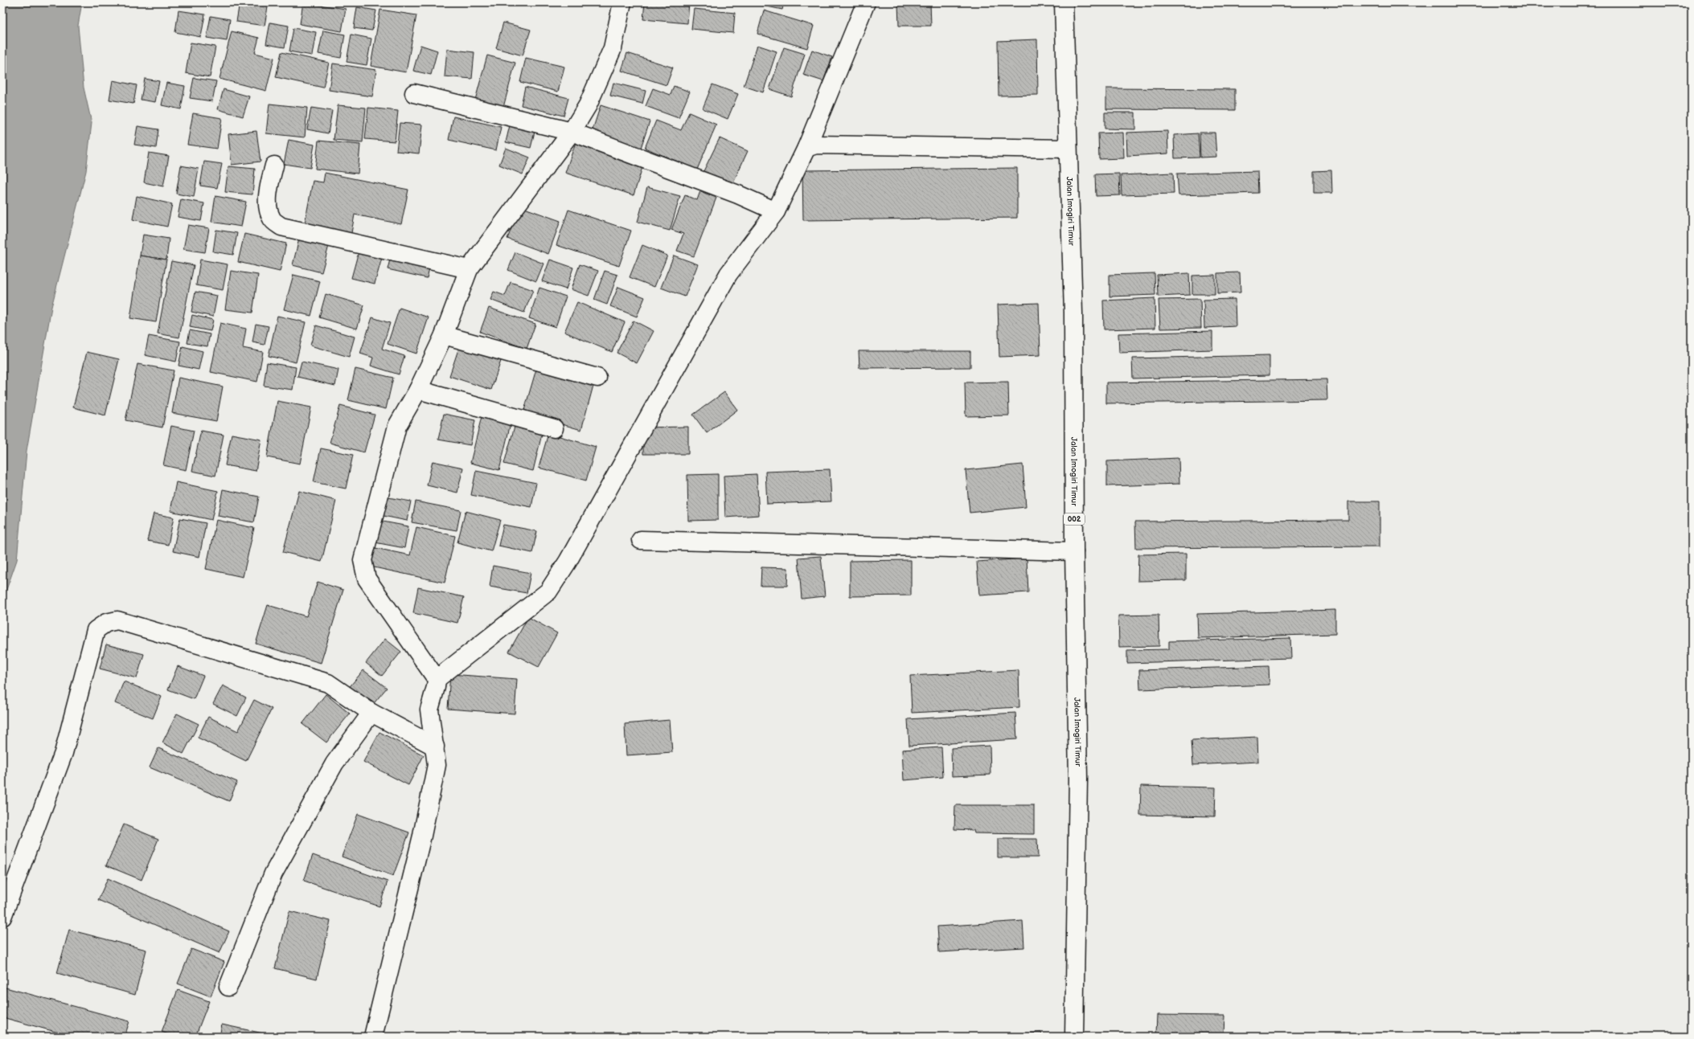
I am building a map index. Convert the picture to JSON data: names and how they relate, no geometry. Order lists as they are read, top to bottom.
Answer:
{
  "streets": {
    "street": ["Jalan Imogiri Timur", "002"]
  }
}
